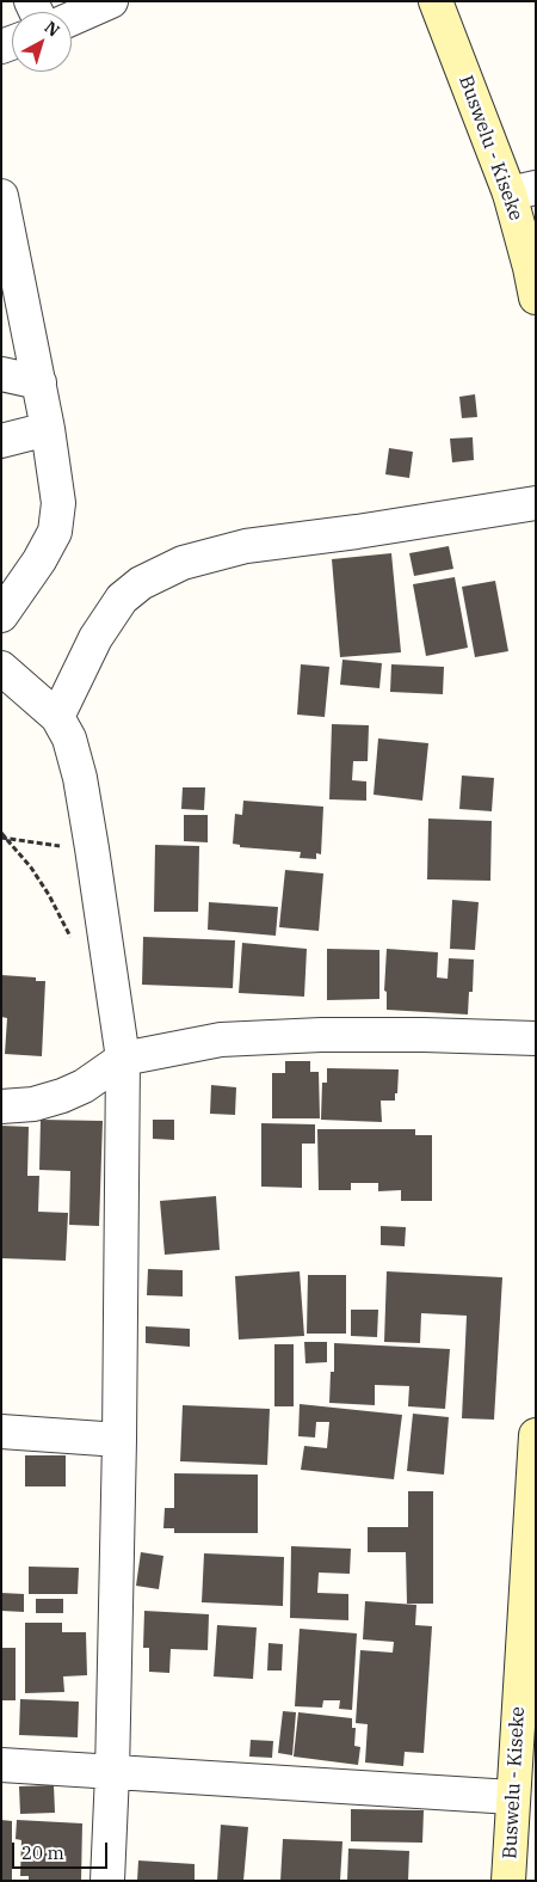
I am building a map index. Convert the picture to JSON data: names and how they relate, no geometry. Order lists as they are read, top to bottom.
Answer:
{
  "streets": {
    "main road": ["Buswelu - Kiseke"]
  },
  "scale_bar": "20 m",
  "north": "top right"
}
